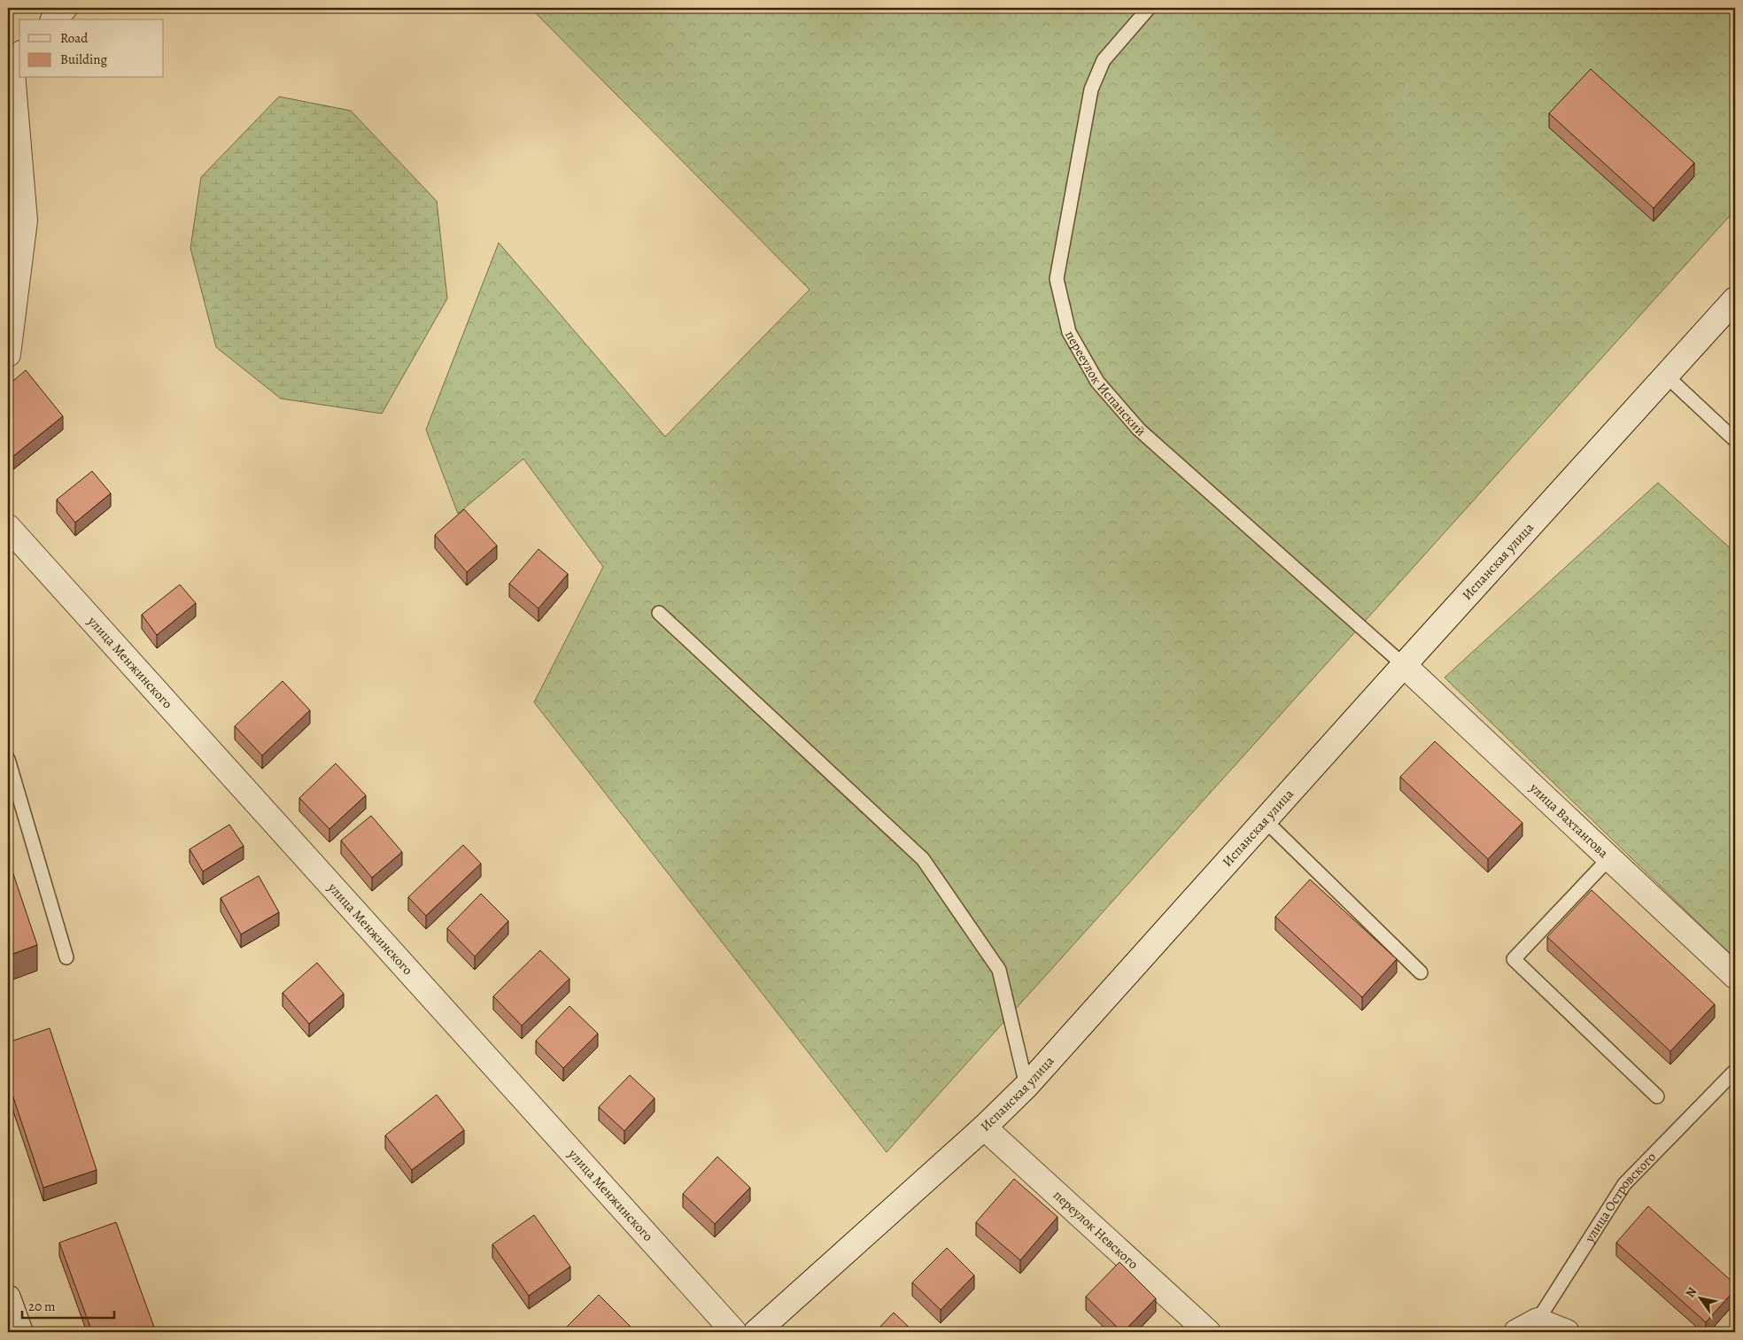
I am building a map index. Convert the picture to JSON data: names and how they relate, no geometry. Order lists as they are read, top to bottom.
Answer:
{
  "streets": {
    "street": [
      "Испанская улица",
      "улица Менжинского",
      "улица Вахтангова",
      "улица Островского",
      "переулок Невского"
    ],
    "lane": ["перееулок Испанский"]
  },
  "crossings": [
    ["перееулок Испанский", "Испанская улица"],
    ["перееулок Испанский", "улица Вахтангова"],
    ["Испанская улица", "улица Вахтангова"],
    ["Испанская улица", "переулок Невского"]
  ],
  "legend": ["Road", "Building"],
  "scale_bar": "20 m",
  "north": "top left"
}
